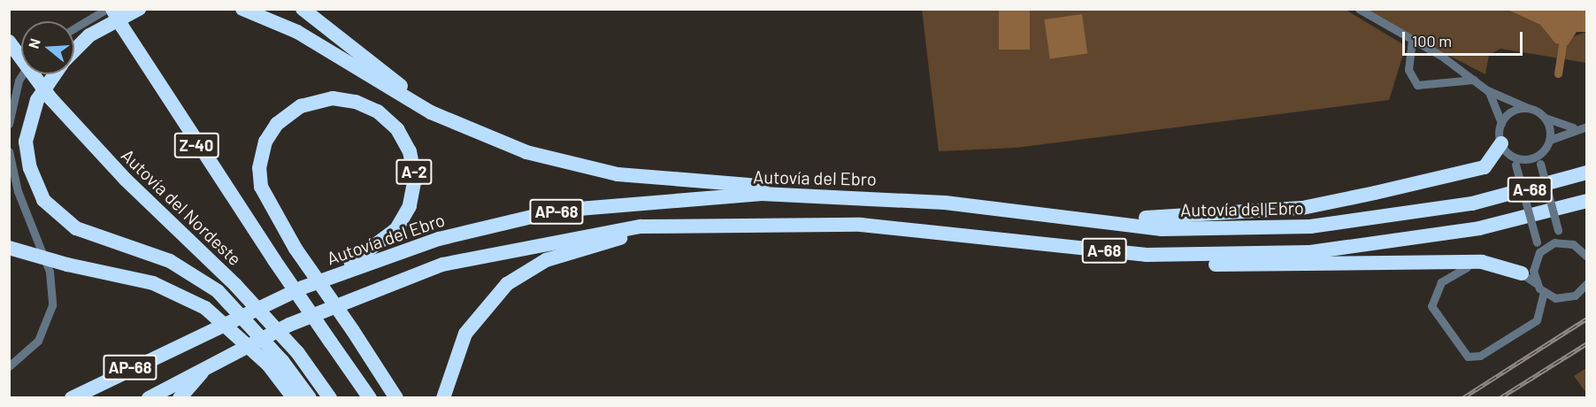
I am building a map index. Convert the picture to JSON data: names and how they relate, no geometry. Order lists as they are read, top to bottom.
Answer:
{
  "streets": {
    "highway": [
      "Z-40",
      "A-2",
      "Autovía del Ebro",
      "A-68",
      "Autovía del Nordeste",
      "AP-68"
    ]
  },
  "crossings": [
    ["A-2", "Autovía del Ebro"],
    ["A-68", "AP-68"]
  ],
  "scale_bar": "100 m",
  "north": "left"
}
